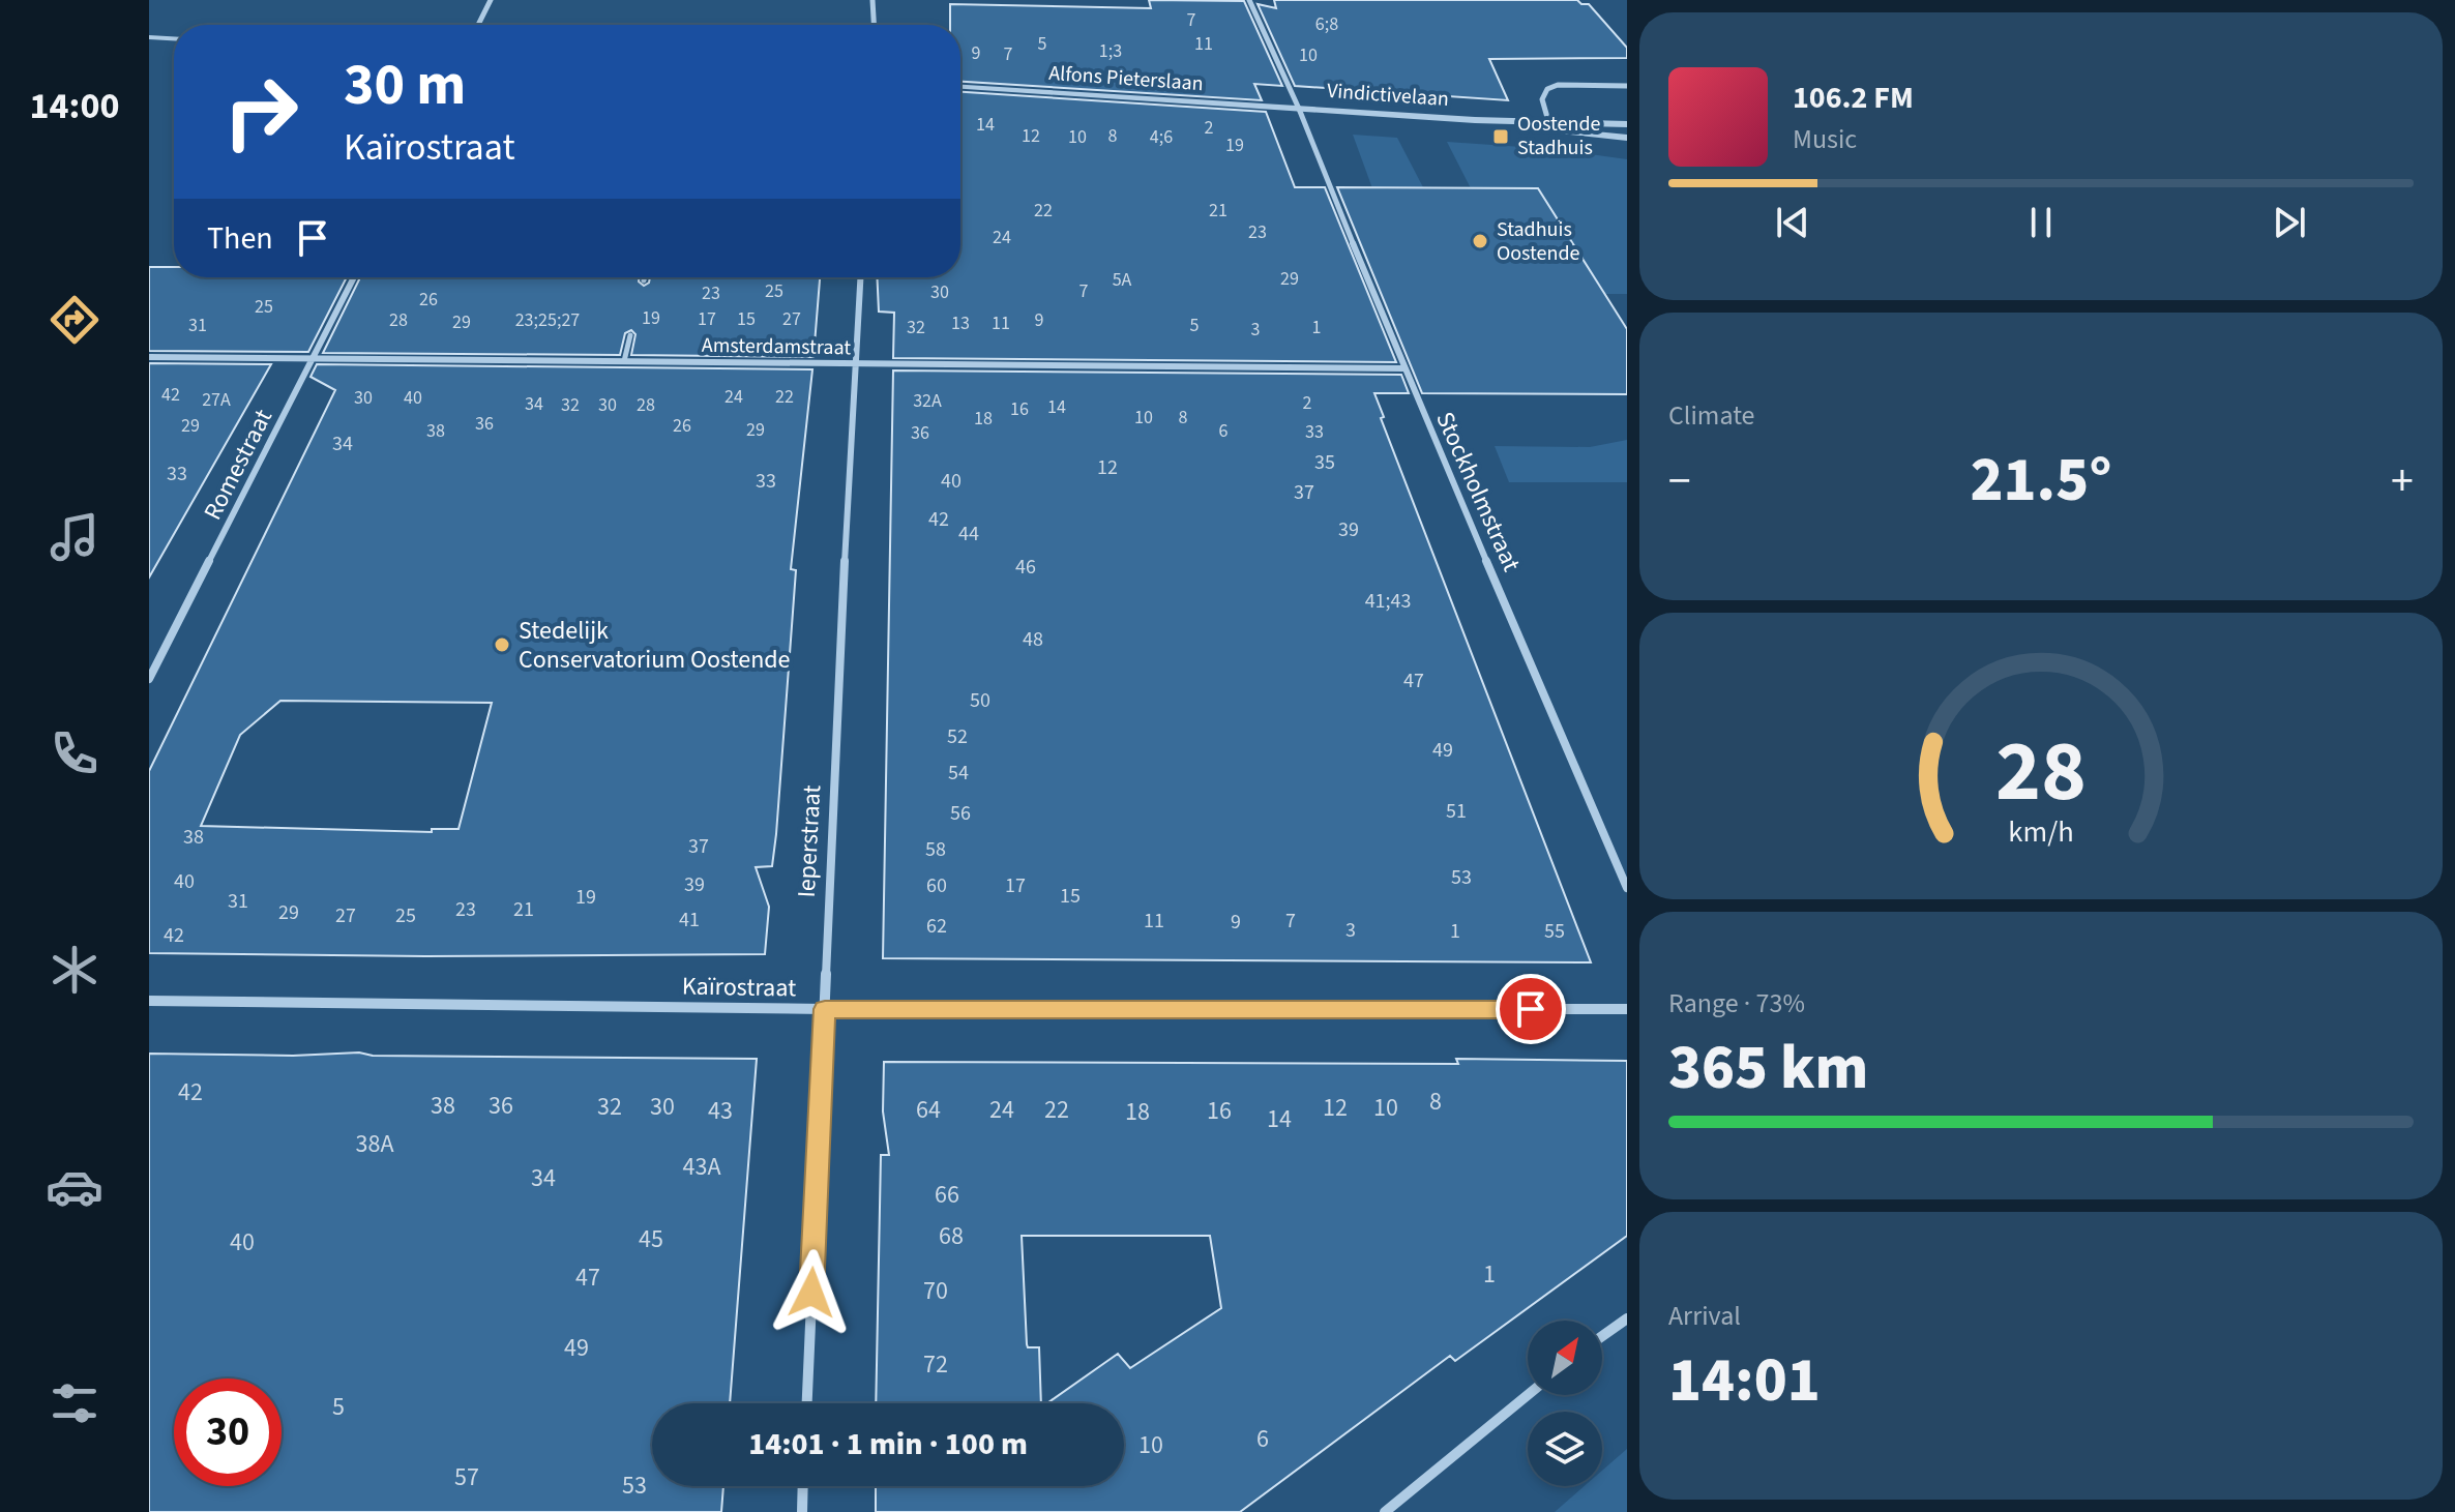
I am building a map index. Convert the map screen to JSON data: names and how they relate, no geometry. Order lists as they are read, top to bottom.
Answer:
{
  "streets": {
    "street": [
      "Alfons Pieterslaan",
      "Vindictivelaan",
      "Amsterdamstraat",
      "Romestraat",
      "Stockholmstraat",
      "Ieperstraat",
      "Kaïrostraat"
    ]
  },
  "crossings": [
    ["Alfons Pieterslaan", "Vindictivelaan"],
    ["Alfons Pieterslaan", "Stockholmstraat"],
    ["Vindictivelaan", "Stockholmstraat"],
    ["Amsterdamstraat", "Romestraat"],
    ["Amsterdamstraat", "Stockholmstraat"],
    ["Amsterdamstraat", "Ieperstraat"],
    ["Ieperstraat", "Kaïrostraat"]
  ],
  "places": {
    "transit": ["Oostende Stadhuis"],
    "other": ["Stadhuis Oostende", "Stedelijk Conservatorium Oostende"]
  },
  "house_numbers": [
    "7",
    "6;8",
    "5",
    "11",
    "1;3",
    "9",
    "7",
    "10",
    "14",
    "2",
    "12",
    "8",
    "10",
    "4;6",
    "19",
    "22",
    "21",
    "23",
    "24",
    "29",
    "5A",
    "25",
    "7",
    "30",
    "23",
    "26",
    "25",
    "19",
    "17",
    "15",
    "27",
    "28",
    "23;25;27",
    "9",
    "29",
    "13",
    "11",
    "31",
    "5",
    "32",
    "1",
    "3",
    "42",
    "24",
    "22",
    "30",
    "40",
    "27A",
    "32A",
    "2",
    "34",
    "32",
    "30",
    "28",
    "14",
    "16",
    "10",
    "8",
    "18",
    "36",
    "29",
    "26",
    "29",
    "38",
    "6",
    "33",
    "36",
    "34",
    "35",
    "12",
    "33",
    "33",
    "40",
    "37",
    "42",
    "39",
    "44",
    "46",
    "41;43",
    "48",
    "47",
    "50",
    "52",
    "49",
    "54",
    "51",
    "56",
    "38",
    "37",
    "58",
    "53",
    "40",
    "39",
    "60",
    "17",
    "15",
    "19",
    "31",
    "23",
    "21",
    "29",
    "27",
    "25",
    "41",
    "11",
    "7",
    "9",
    "62",
    "3",
    "1",
    "55",
    "42",
    "42",
    "8",
    "38",
    "36",
    "32",
    "30",
    "12",
    "10",
    "64",
    "24",
    "22",
    "43",
    "16",
    "18",
    "14",
    "38A",
    "43A",
    "34",
    "66",
    "68",
    "45",
    "40",
    "1",
    "47",
    "70",
    "49",
    "72",
    "5",
    "6",
    "10",
    "57",
    "53"
  ],
  "north": "top right",
  "page": {
    "tabs": "14:00",
    "turn": ["30 m", "Kaïrostraat"],
    "song": ["106.2 FM", "Music"],
    "then": "Then",
    "tile": [
      "Climate",
      ["Range · 73%", "365 km"],
      ["Arrival", "14:01"]
    ],
    "heat": ["−", "21.5°", "+"],
    "limit": "30",
    "trip": "14:01 · 1 min · 100 m",
    "gauge": ["28", "km/h"]
  }
}
